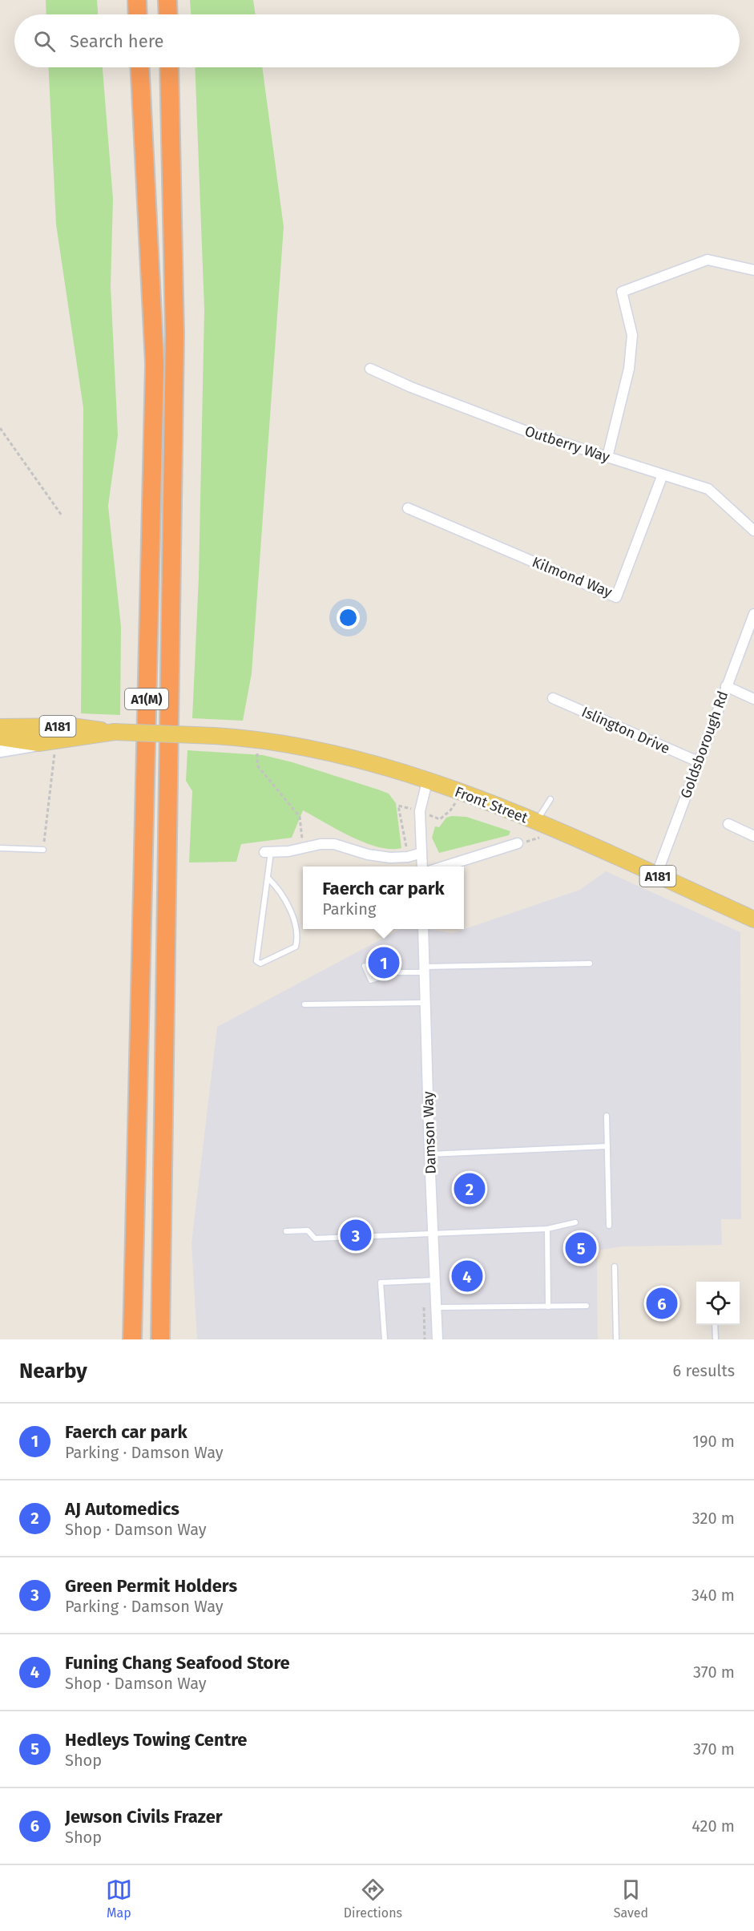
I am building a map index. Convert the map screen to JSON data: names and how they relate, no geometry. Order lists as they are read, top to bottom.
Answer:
{
  "streets": {
    "highway": ["A1(M)"],
    "main road": ["A181", "Front Street"],
    "street": [
      "Outberry Way",
      "Kilmond Way",
      "Islington Drive",
      "Goldsborough Rd",
      "Damson Way"
    ]
  },
  "crossings": [
    ["Outberry Way", "Kilmond Way"],
    ["A181", "Front Street"],
    ["Islington Drive", "Goldsborough Rd"],
    ["Goldsborough Rd", "Front Street"]
  ],
  "page": {
    "search": "Search here",
    "popup": ["Faerch car park", "Parking"],
    "pins": [
      "1",
      "2",
      "3",
      "5",
      "4",
      "6"
    ],
    "heading": ["Nearby", "6 results"],
    "list": [
      {
        "mark": "1",
        "name": "Faerch car park",
        "note": "Parking · Damson Way",
        "value": "190 m"
      },
      {
        "mark": "2",
        "name": "AJ Automedics",
        "note": "Shop · Damson Way",
        "value": "320 m"
      },
      {
        "mark": "3",
        "name": "Green Permit Holders",
        "note": "Parking · Damson Way",
        "value": "340 m"
      },
      {
        "mark": "4",
        "name": "Funing Chang Seafood Store",
        "note": "Shop · Damson Way",
        "value": "370 m"
      },
      {
        "mark": "5",
        "name": "Hedleys Towing Centre",
        "note": "Shop",
        "value": "370 m"
      },
      {
        "mark": "6",
        "name": "Jewson Civils Frazer",
        "note": "Shop",
        "value": "420 m"
      }
    ],
    "nav": ["Map", "Directions", "Saved"]
  }
}
